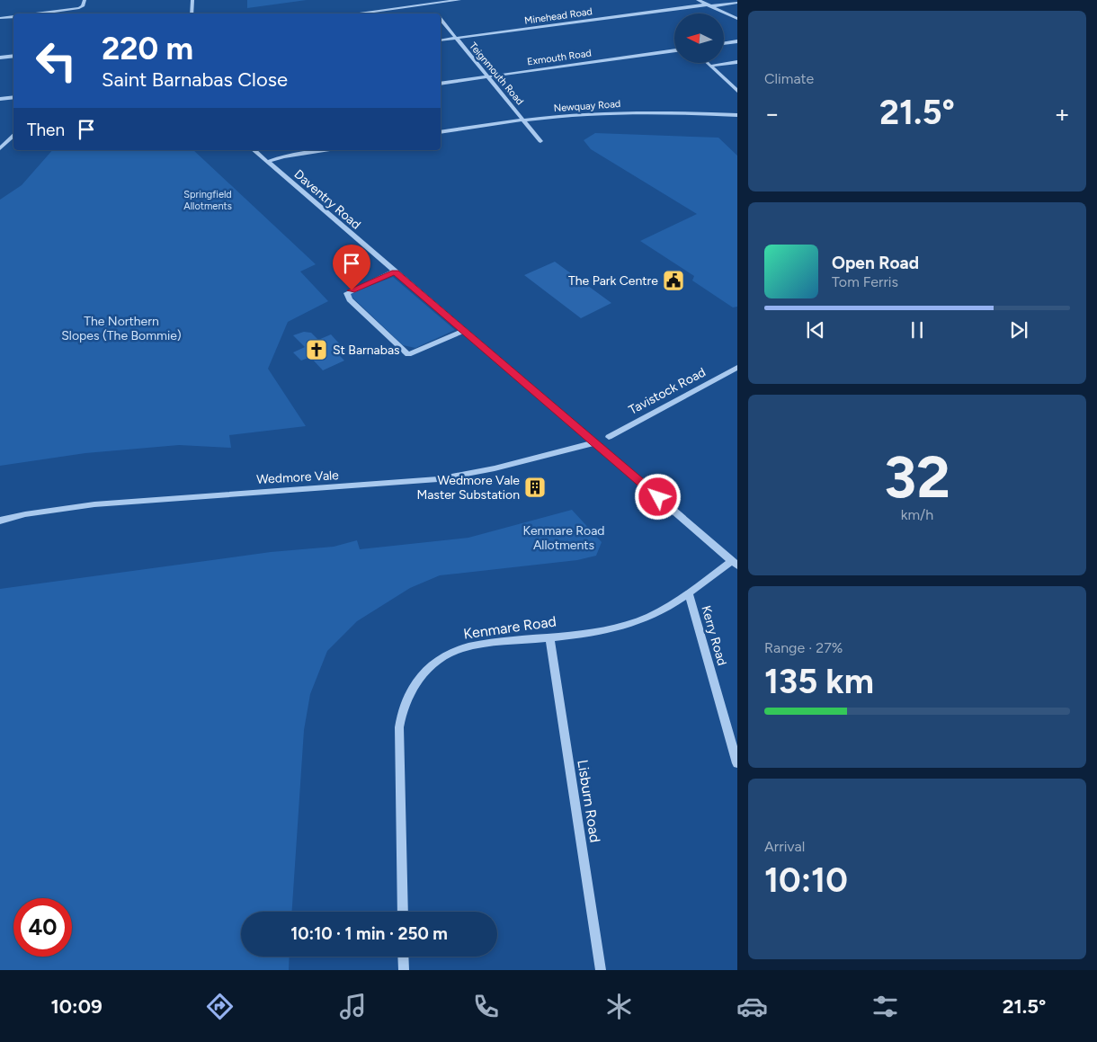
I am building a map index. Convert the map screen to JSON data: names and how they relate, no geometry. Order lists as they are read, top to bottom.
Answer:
{
  "streets": {
    "street": [
      "Minehead Road",
      "Exmouth Road",
      "Teignmouth Road",
      "Newquay Road",
      "Daventry Road",
      "Tavistock Road",
      "Wedmore Vale",
      "Kenmare Road",
      "Kerry Road",
      "Lisburn Road"
    ]
  },
  "crossings": [
    ["Minehead Road", "Teignmouth Road"],
    ["Exmouth Road", "Teignmouth Road"],
    ["Teignmouth Road", "Newquay Road"],
    ["Daventry Road", "Wedmore Vale"],
    ["Daventry Road", "Kenmare Road"],
    ["Kenmare Road", "Kerry Road"],
    ["Kenmare Road", "Lisburn Road"]
  ],
  "parks": ["Springfield Allotments", "The Northern Slopes (The Bommie)", "Kenmare Road Allotments"],
  "places": {
    "public building": ["The Park Centre"],
    "church": ["St Barnabas"],
    "building": ["Wedmore Vale Master Substation"]
  },
  "north": "left",
  "page": {
    "tile": [
      "Climate",
      ["32", "km/h"],
      ["Range · 27%", "135 km"],
      ["Arrival", "10:10"]
    ],
    "turn": ["220 m", "Saint Barnabas Close"],
    "heat": ["−", "21.5°", "+"],
    "then": "Then",
    "song": ["Open Road", "Tom Ferris"],
    "limit": "40",
    "trip": "10:10 · 1 min · 250 m",
    "tabs": ["10:09", "21.5°"]
  }
}
